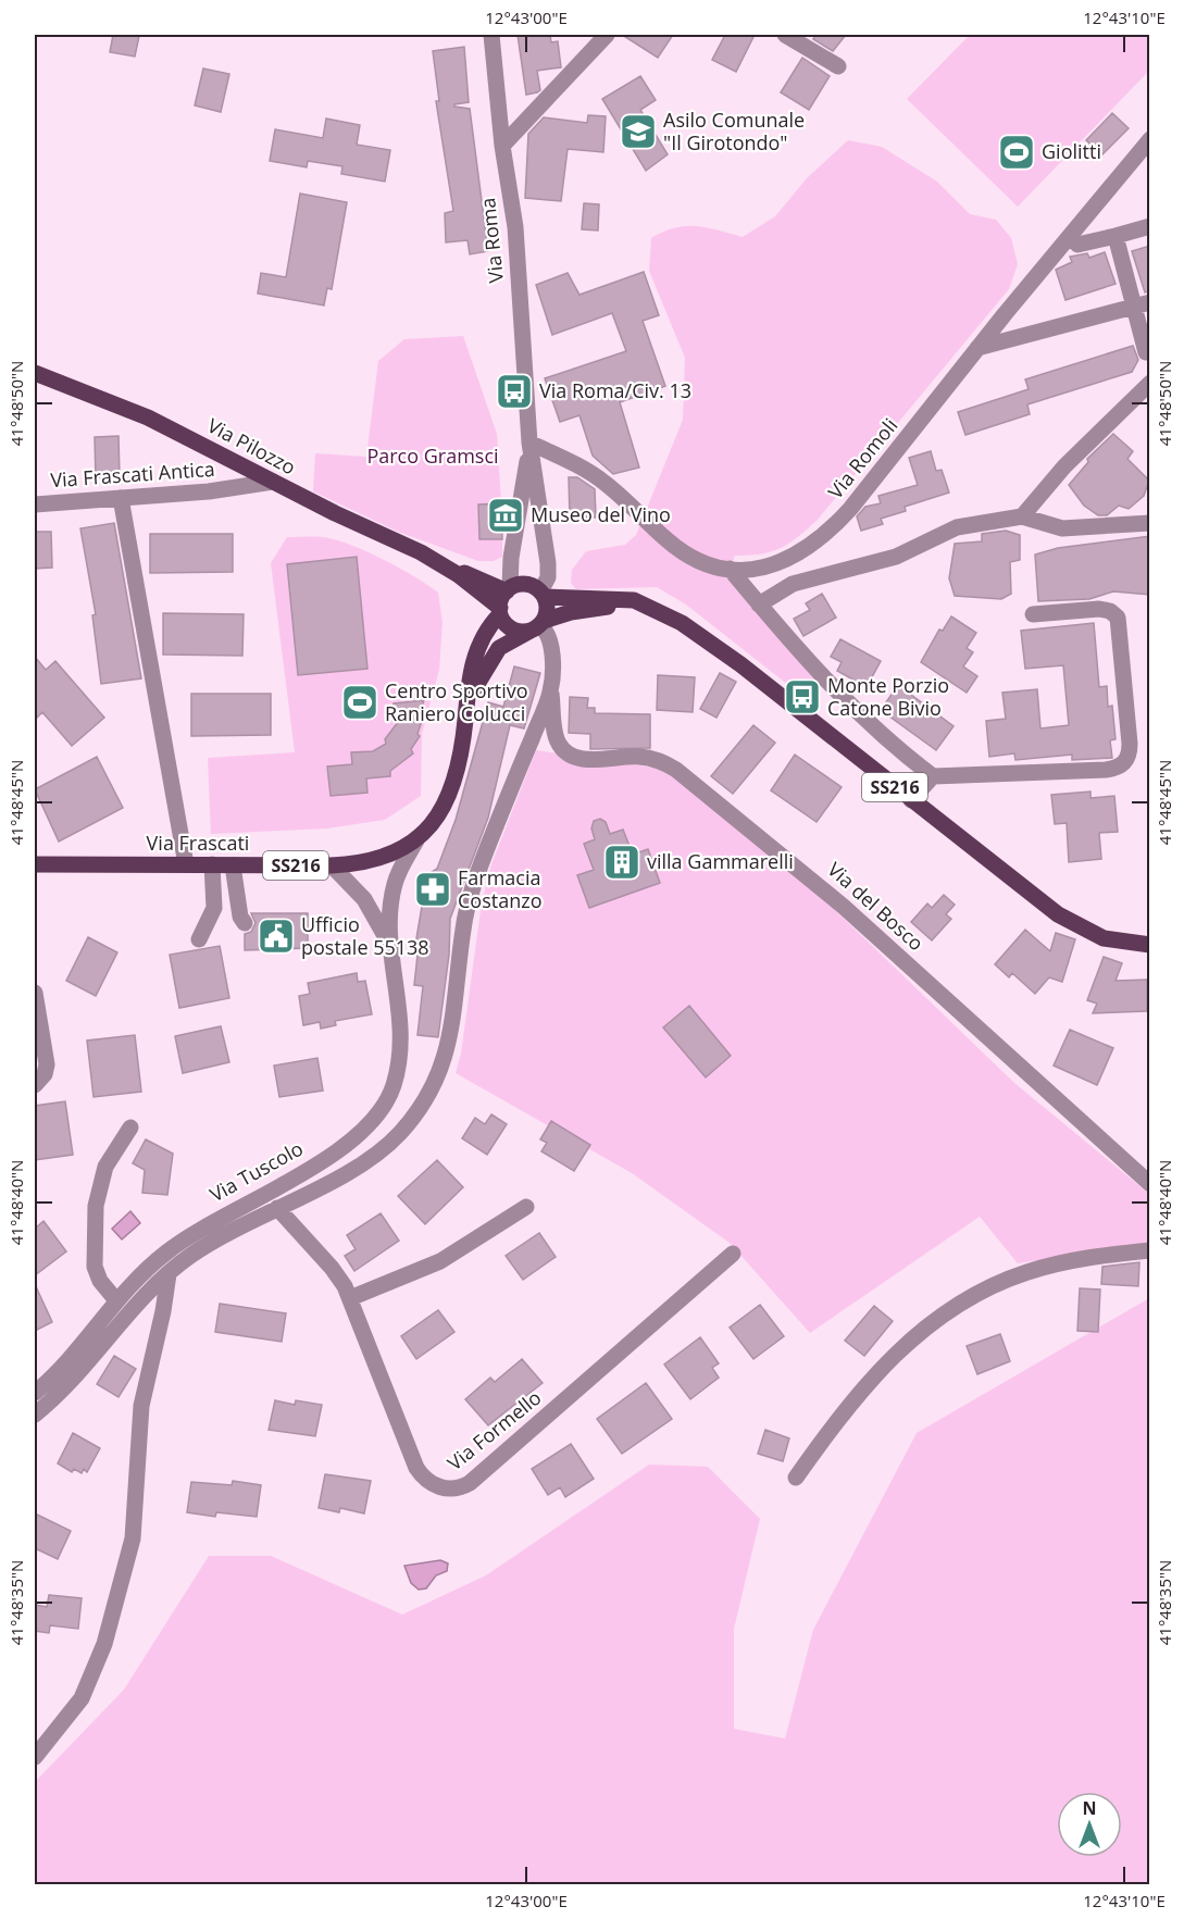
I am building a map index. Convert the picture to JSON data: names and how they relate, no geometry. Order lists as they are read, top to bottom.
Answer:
{
  "streets": {
    "main road": ["Via Pilozzo", "SS216", "Via Frascati"],
    "street": [
      "Via Roma",
      "Via Romoli",
      "Via Frascati Antica",
      "Via del Bosco",
      "Via Tuscolo",
      "Via Formello"
    ]
  },
  "crossings": [
    ["Via Roma", "Via Romoli"],
    ["Via Pilozzo", "Via Frascati Antica"],
    ["Via Pilozzo", "SS216"],
    ["Via Pilozzo", "Via Frascati"],
    ["SS216", "Via Frascati"]
  ],
  "parks": ["Parco Gramsci"],
  "places": {
    "school or university": ["Asilo Comunale \"Il Girotondo\""],
    "sports": ["Giolitti", "Centro Sportivo Raniero Colucci"],
    "bus stop": ["Via Roma/Civ. 13", "Monte Porzio Catone Bivio"],
    "museum": ["Museo del Vino"],
    "building": ["villa Gammarelli"],
    "pharmacy": ["Farmacia Costanzo"],
    "public building": ["Ufficio postale 55138"]
  },
  "north": "top",
  "coordinates": [
    "12°43'00\"E",
    "12°43'10\"E",
    "41°48'50\"N",
    "41°48'45\"N",
    "41°48'40\"N",
    "41°48'35\"N"
  ]
}
